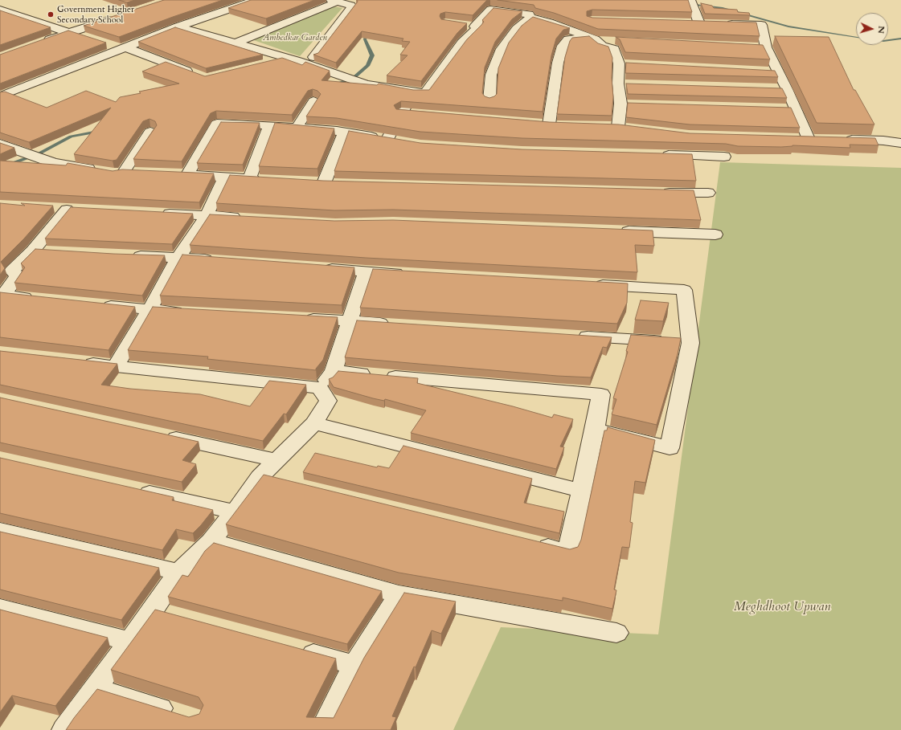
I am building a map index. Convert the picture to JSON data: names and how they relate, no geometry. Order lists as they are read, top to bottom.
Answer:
{
  "parks": ["Ambedkar Garden", "Meghdhoot Upwan"],
  "places": ["Government Higher Secondary School"],
  "north": "right"
}
